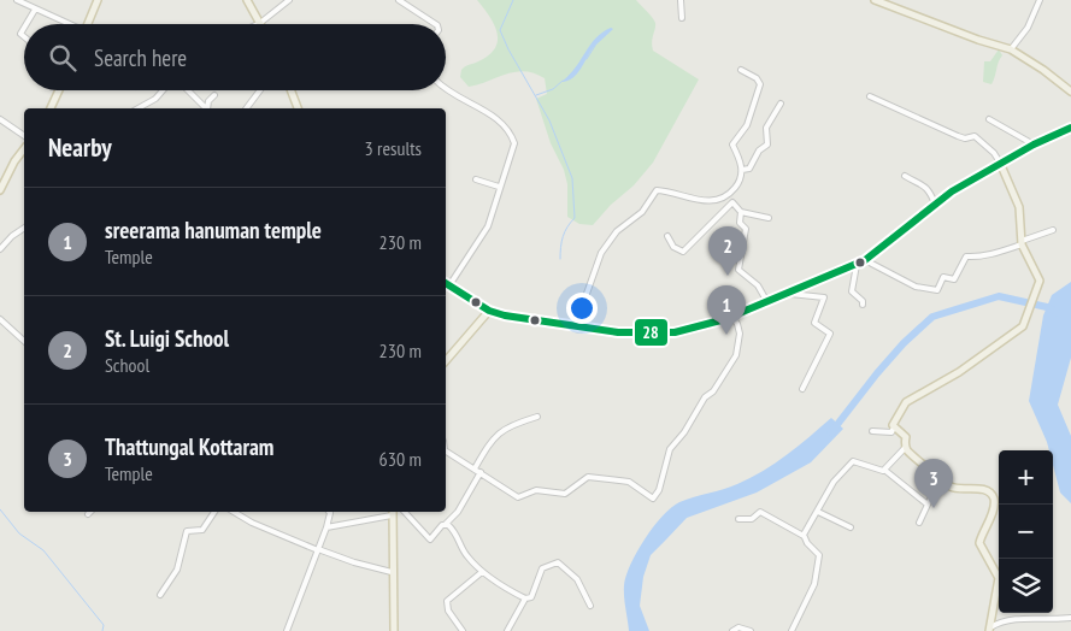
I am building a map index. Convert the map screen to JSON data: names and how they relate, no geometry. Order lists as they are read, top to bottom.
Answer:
{
  "lines": ["transit line 28"],
  "page": {
    "search": "Search here",
    "heading": ["Nearby", "3 results"],
    "list": [
      {
        "mark": "1",
        "name": "sreerama hanuman temple",
        "note": "Temple",
        "value": "230 m"
      },
      {
        "mark": "2",
        "name": "St. Luigi School",
        "note": "School",
        "value": "230 m"
      },
      {
        "mark": "3",
        "name": "Thattungal Kottaram",
        "note": "Temple",
        "value": "630 m"
      }
    ],
    "pins": ["2", "1", "3"],
    "map_buttons": ["+", "−"]
  }
}
